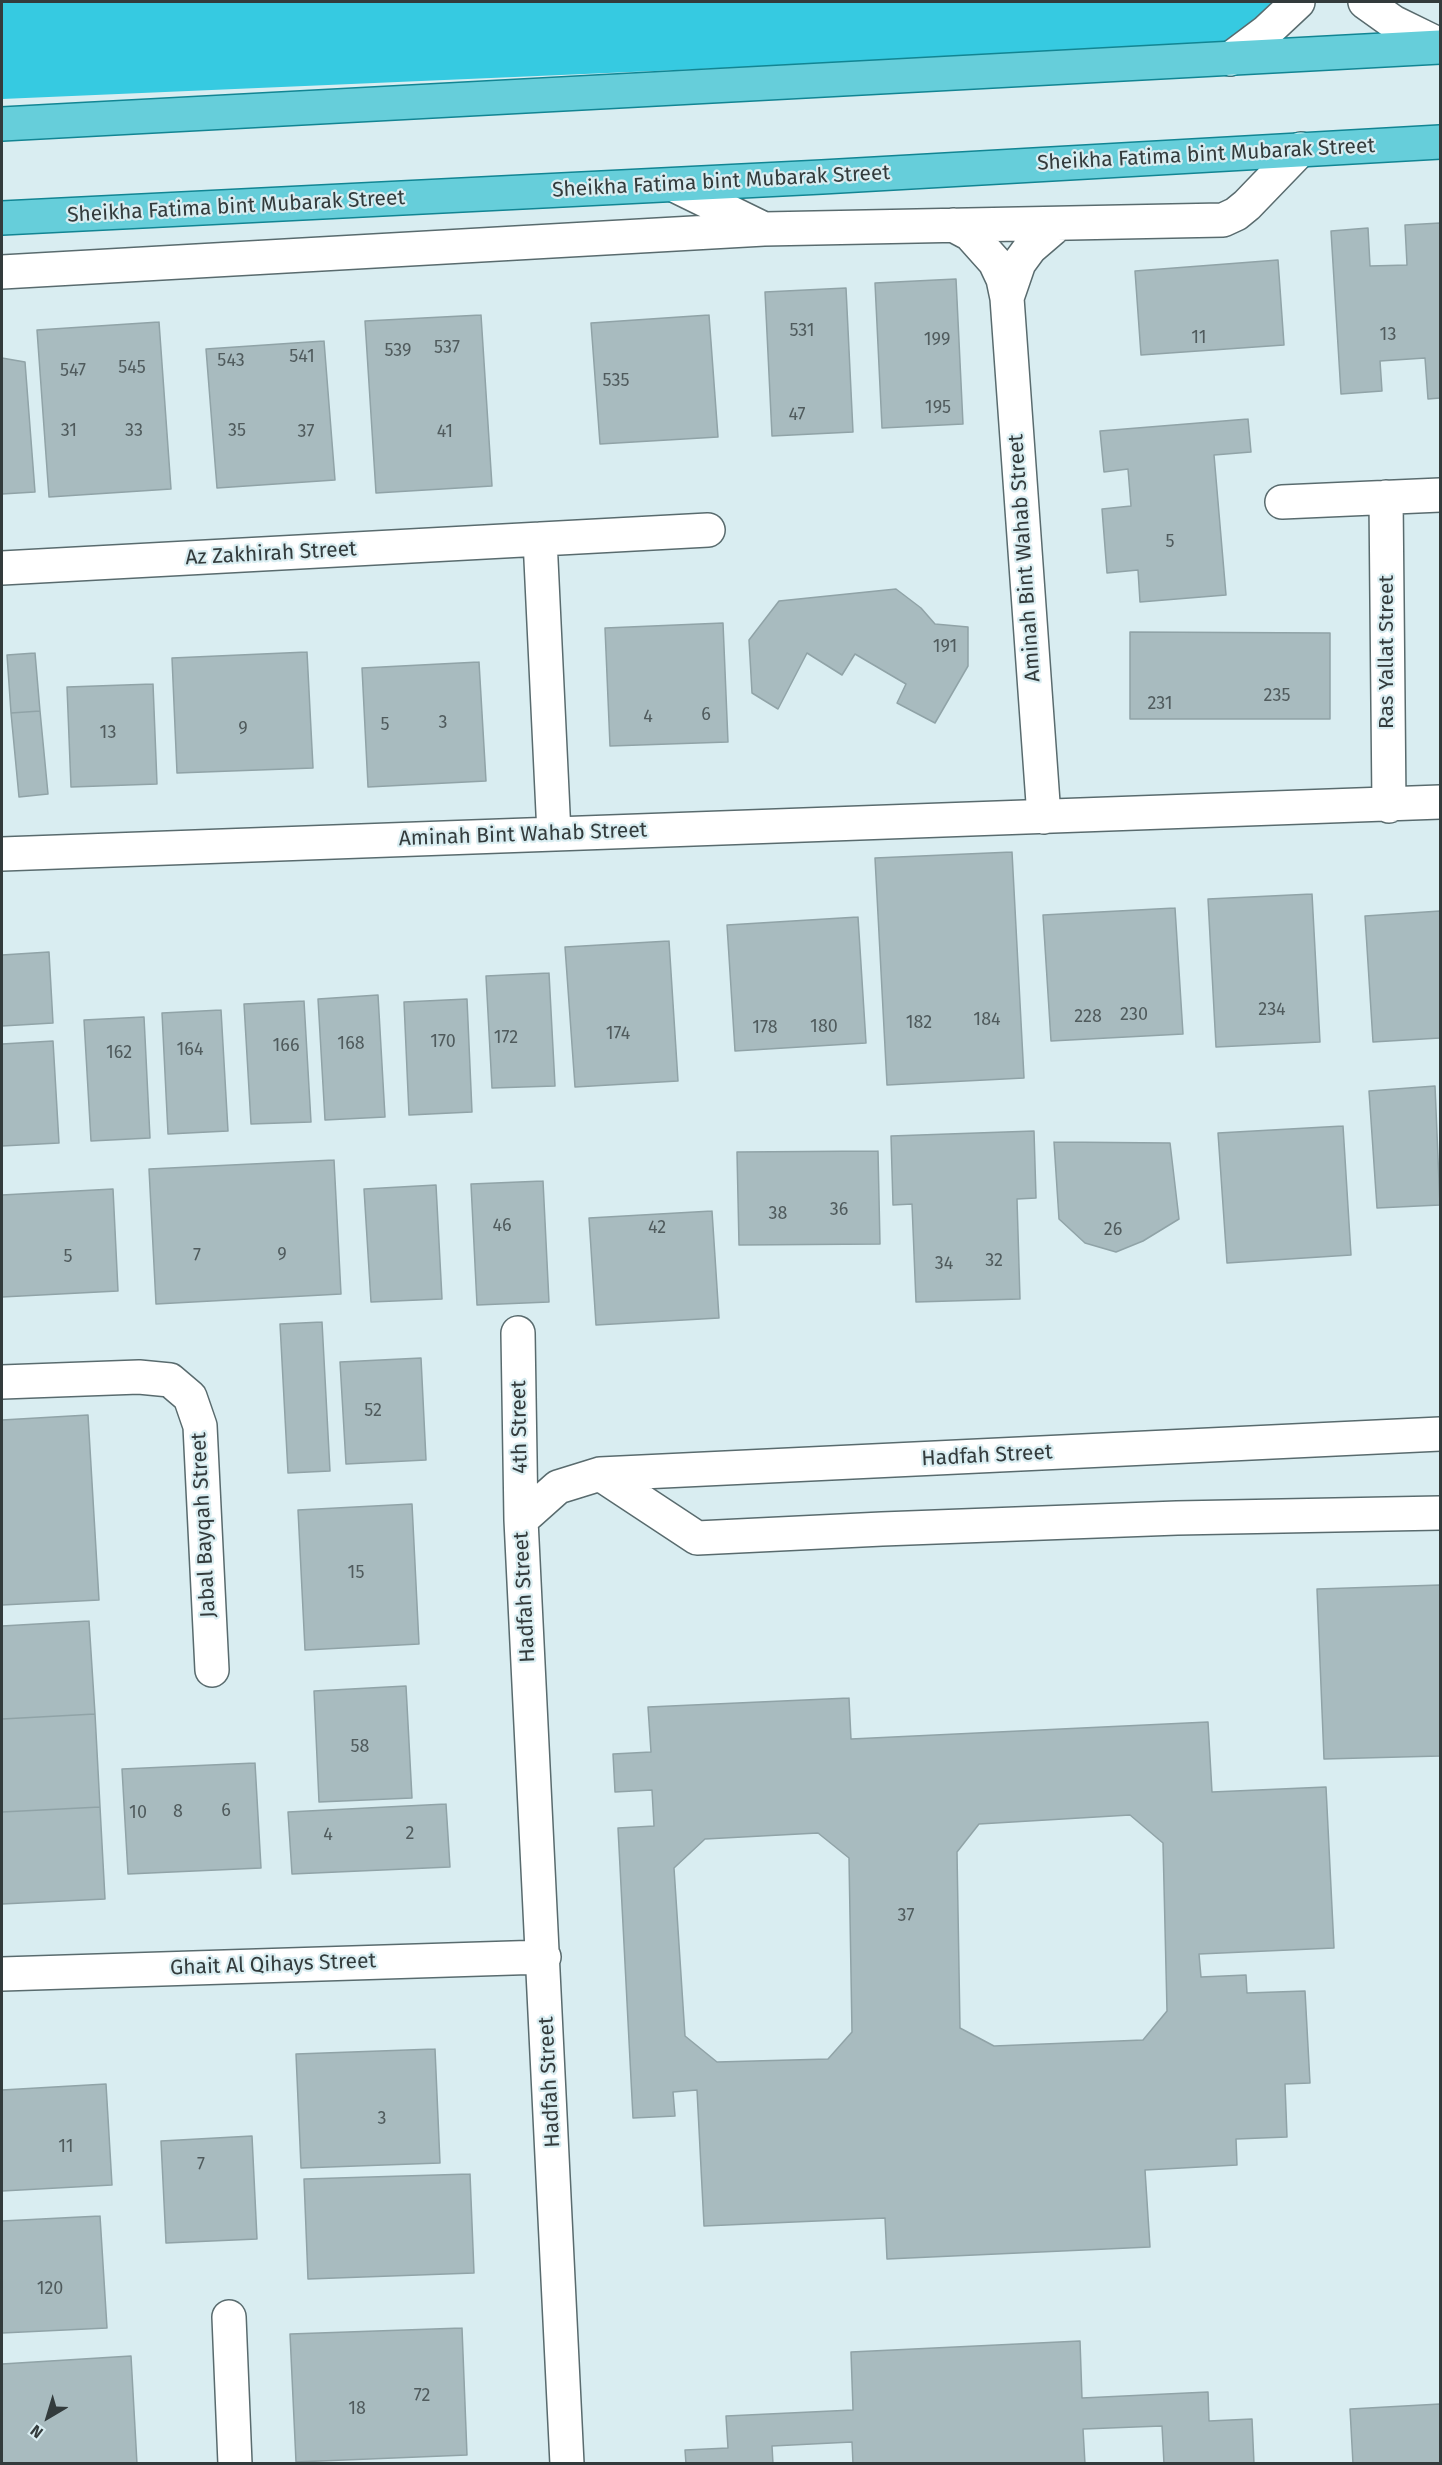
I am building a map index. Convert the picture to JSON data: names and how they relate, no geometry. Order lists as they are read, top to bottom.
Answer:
{
  "streets": {
    "main road": ["Sheikha Fatima bint Mubarak Street"],
    "street": [
      "Az Zakhirah Street",
      "Aminah Bint Wahab Street",
      "Ras Yallat Street",
      "4th Street",
      "Hadfah Street",
      "Jabal Bayqah Street",
      "Ghait Al Qihays Street"
    ]
  },
  "crossings": [
    ["Aminah Bint Wahab Street", "Ras Yallat Street"],
    ["4th Street", "Hadfah Street"],
    ["Hadfah Street", "Ghait Al Qihays Street"]
  ],
  "house_numbers": [
    "531",
    "13",
    "11",
    "199",
    "537",
    "539",
    "541",
    "543",
    "545",
    "547",
    "535",
    "195",
    "47",
    "31",
    "33",
    "35",
    "37",
    "41",
    "5",
    "191",
    "235",
    "231",
    "6",
    "4",
    "3",
    "5",
    "9",
    "13",
    "234",
    "230",
    "228",
    "184",
    "182",
    "180",
    "178",
    "174",
    "172",
    "170",
    "168",
    "166",
    "164",
    "162",
    "36",
    "38",
    "46",
    "42",
    "26",
    "9",
    "7",
    "5",
    "32",
    "34",
    "52",
    "15",
    "58",
    "6",
    "8",
    "10",
    "2",
    "4",
    "37",
    "3",
    "11",
    "7",
    "120",
    "72",
    "18"
  ],
  "north": "bottom left"
}
